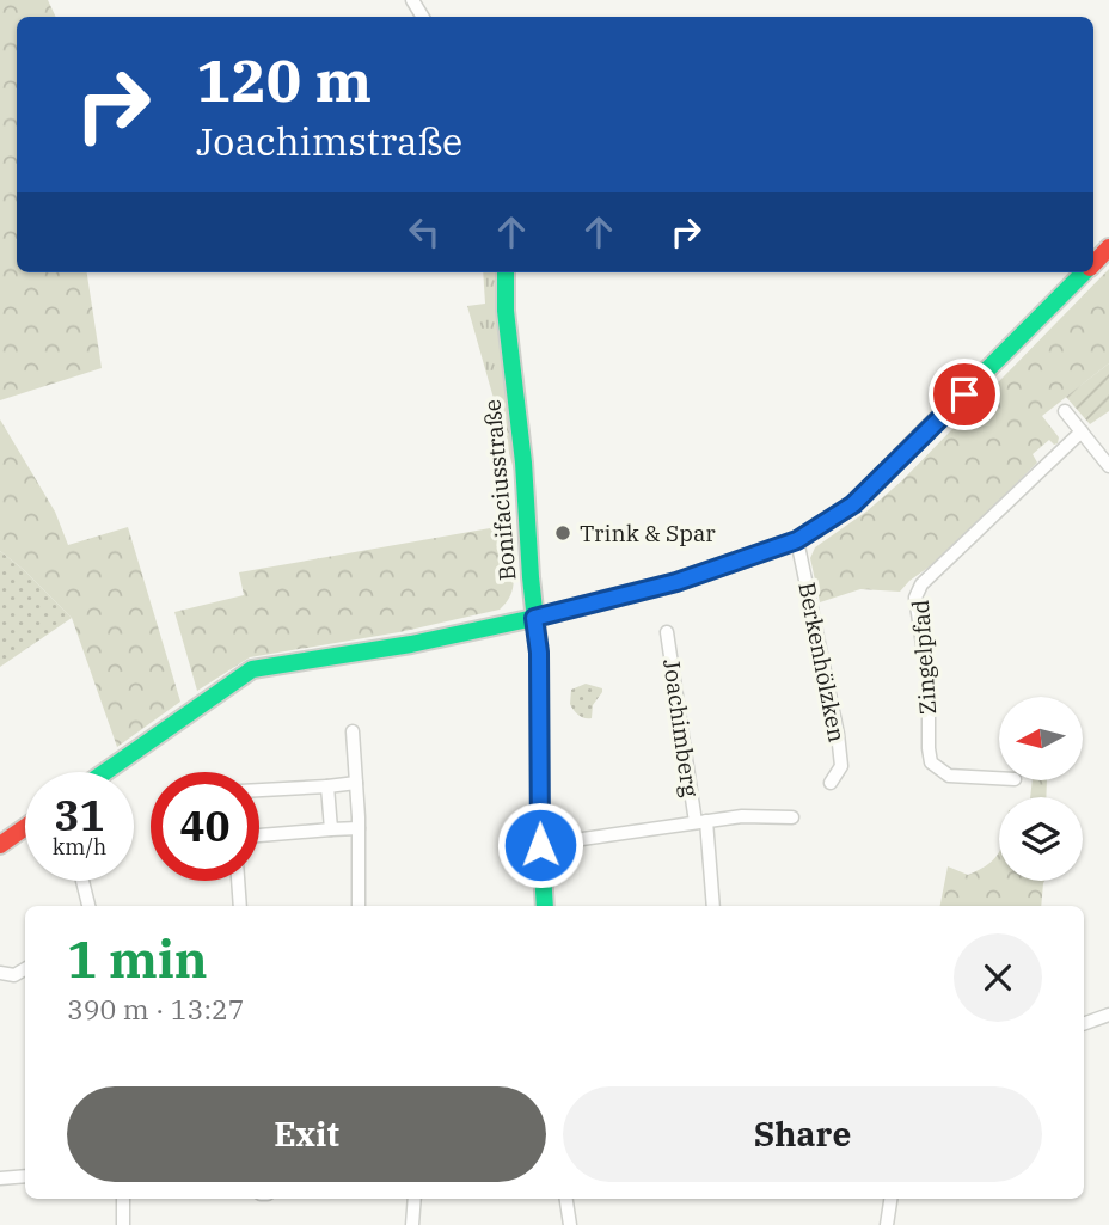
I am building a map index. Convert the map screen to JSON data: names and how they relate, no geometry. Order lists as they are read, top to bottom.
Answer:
{
  "streets": {
    "street": [
      "Bonifaciusstraße",
      "Zingelpfad",
      "Berkenhölzken",
      "Joachimberg"
    ]
  },
  "places": ["Trink & Spar"],
  "north": "left",
  "page": {
    "turn": ["120 m", "Joachimstraße"],
    "speed": "31 km/h",
    "limit": "40",
    "heading": ["1 min", "390 m · 13:27"],
    "buttons": ["Exit", "Share"]
  }
}
